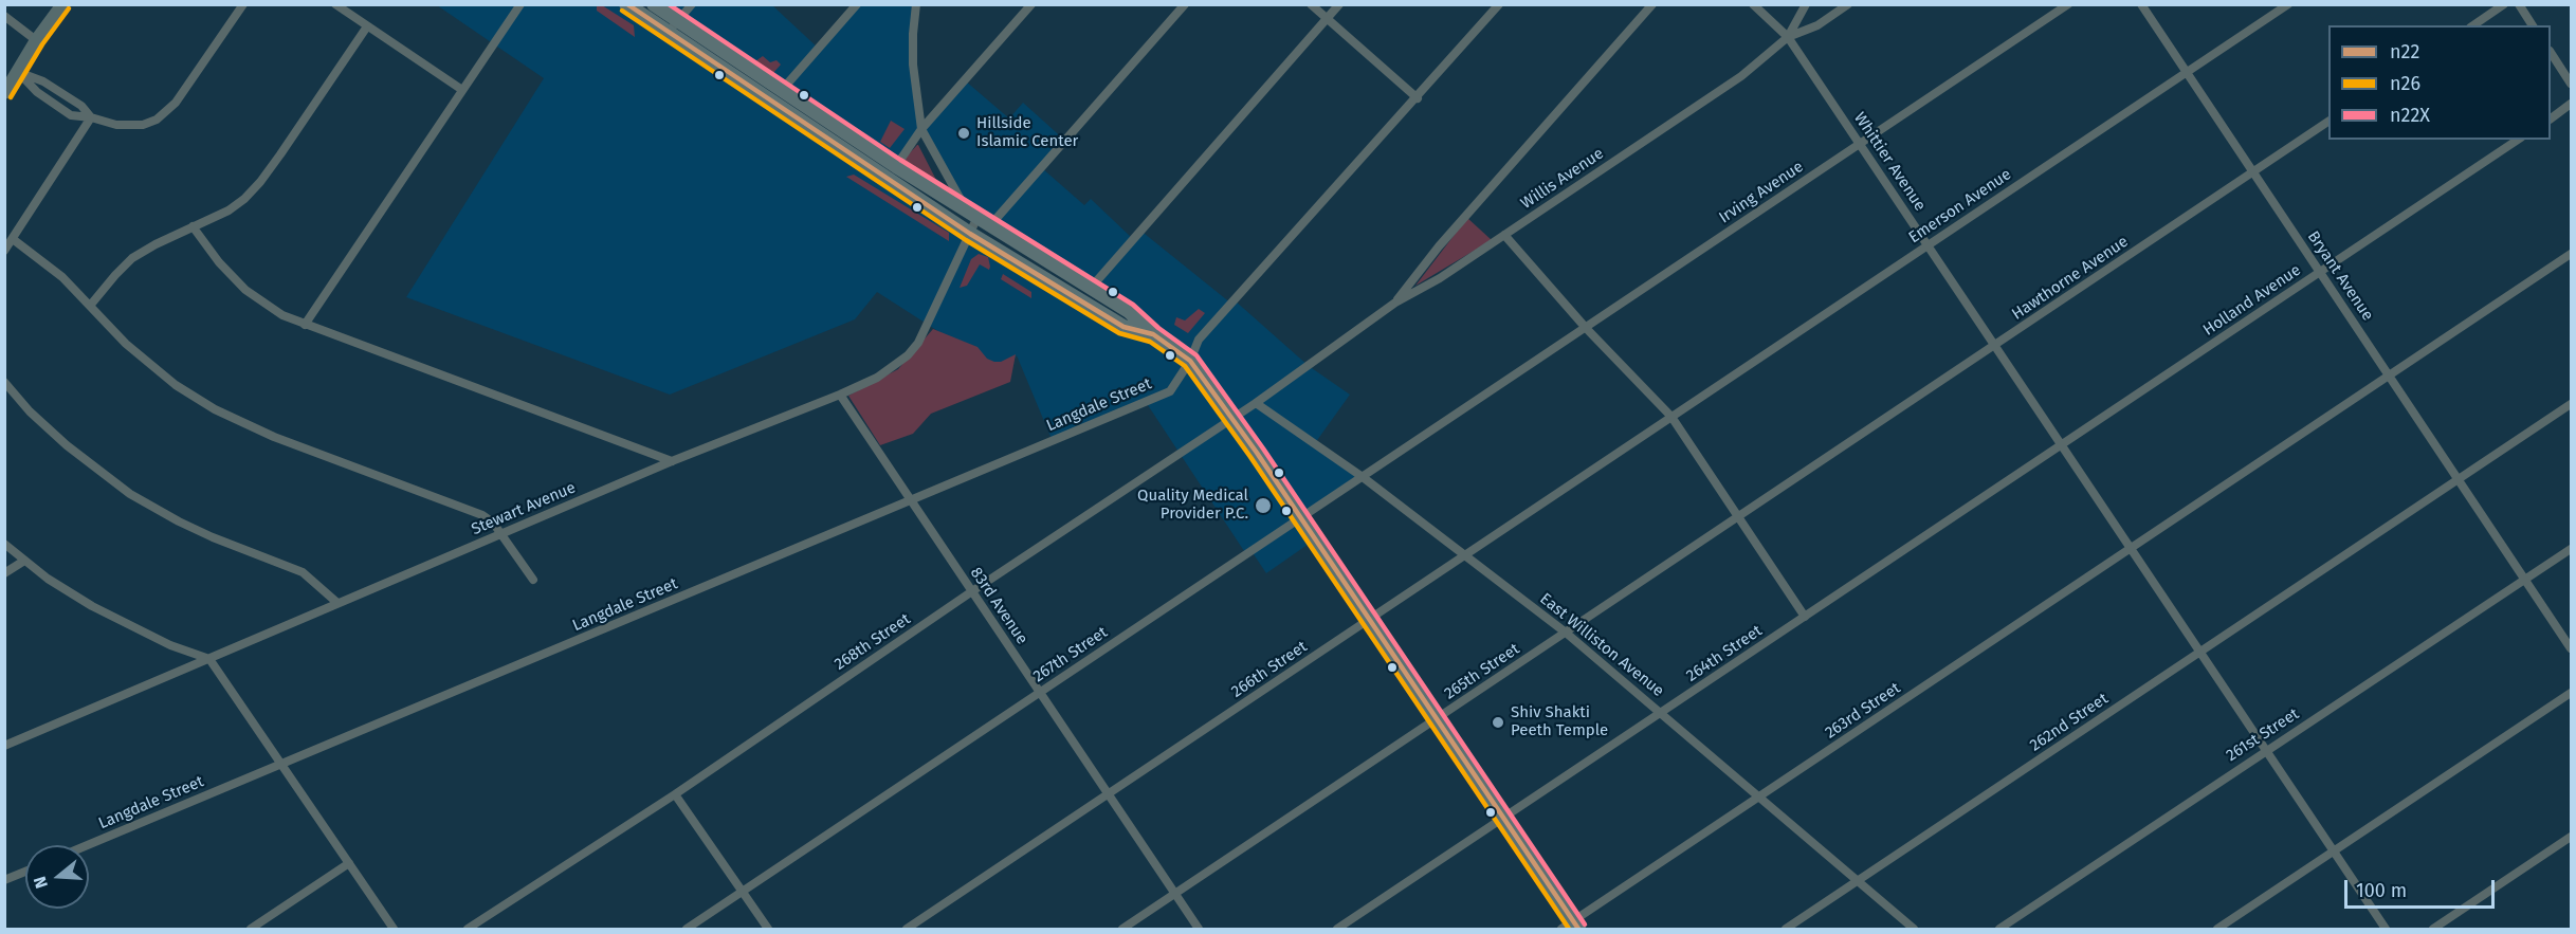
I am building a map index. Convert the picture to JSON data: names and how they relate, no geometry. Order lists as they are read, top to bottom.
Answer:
{
  "streets": {
    "street": [
      "Whittier Avenue",
      "Willis Avenue",
      "Irving Avenue",
      "Emerson Avenue",
      "Bryant Avenue",
      "Hawthorne Avenue",
      "Holland Avenue",
      "Langdale Street",
      "Stewart Avenue",
      "83rd Avenue",
      "268th Street",
      "East Williston Avenue",
      "264th Street",
      "267th Street",
      "266th Street",
      "265th Street",
      "263rd Street",
      "262nd Street",
      "261st Street"
    ]
  },
  "crossings": [
    ["Whittier Avenue", "Willis Avenue"],
    ["Whittier Avenue", "Irving Avenue"],
    ["Whittier Avenue", "Emerson Avenue"],
    ["Whittier Avenue", "Hawthorne Avenue"],
    ["Whittier Avenue", "Holland Avenue"],
    ["Whittier Avenue", "263rd Street"],
    ["Whittier Avenue", "262nd Street"],
    ["Whittier Avenue", "261st Street"],
    ["Willis Avenue", "268th Street"],
    ["Irving Avenue", "267th Street"],
    ["Emerson Avenue", "Bryant Avenue"],
    ["Emerson Avenue", "266th Street"],
    ["Bryant Avenue", "Hawthorne Avenue"],
    ["Bryant Avenue", "Holland Avenue"],
    ["Bryant Avenue", "263rd Street"],
    ["Bryant Avenue", "262nd Street"],
    ["Bryant Avenue", "261st Street"],
    ["Hawthorne Avenue", "265th Street"],
    ["Holland Avenue", "264th Street"],
    ["Langdale Street", "83rd Avenue"],
    ["Stewart Avenue", "83rd Avenue"],
    ["83rd Avenue", "268th Street"],
    ["83rd Avenue", "267th Street"],
    ["83rd Avenue", "266th Street"],
    ["83rd Avenue", "265th Street"],
    ["268th Street", "East Williston Avenue"],
    ["East Williston Avenue", "264th Street"],
    ["East Williston Avenue", "267th Street"],
    ["East Williston Avenue", "266th Street"],
    ["East Williston Avenue", "265th Street"],
    ["East Williston Avenue", "263rd Street"],
    ["East Williston Avenue", "262nd Street"]
  ],
  "places": ["Hillside Islamic Center", "Quality Medical Provider P.C.", "Shiv Shakti Peeth Temple"],
  "lines": ["transit line n22", "transit line n22X", "transit line n26"],
  "legend": ["n22", "n26", "n22X"],
  "scale_bar": "100 m",
  "north": "left"
}
